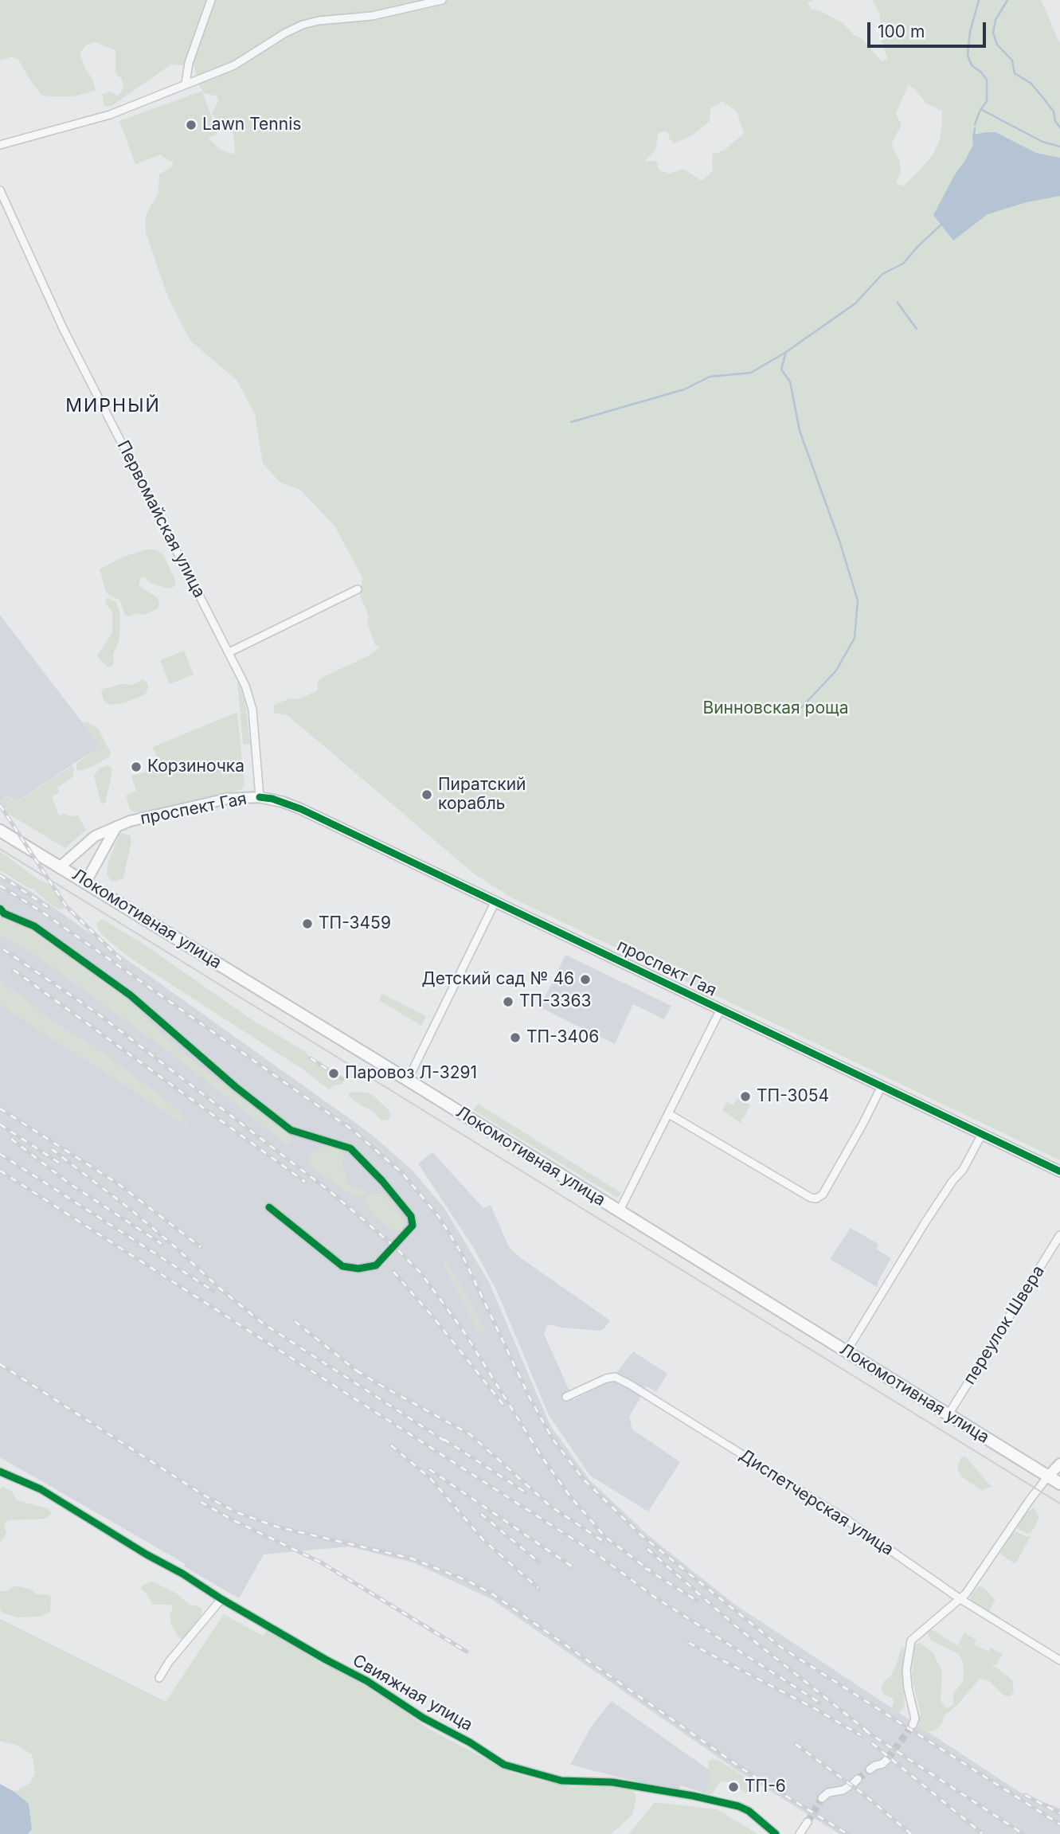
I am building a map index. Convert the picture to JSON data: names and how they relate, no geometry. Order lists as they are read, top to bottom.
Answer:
{
  "streets": {
    "main road": ["проспект Гая", "Локомотивная улица"],
    "street": [
      "Первомайская улица",
      "переулок Швера",
      "Диспетчерская улица",
      "Свияжная улица"
    ]
  },
  "crossings": [
    ["Первомайская улица", "проспект Гая"],
    ["проспект Гая", "Локомотивная улица"],
    ["Локомотивная улица", "переулок Швера"]
  ],
  "districts": ["МИРНЫЙ"],
  "parks": ["Винновская роща"],
  "places": [
    "Lawn Tennis",
    "Корзиночка",
    "Пиратский корабль",
    "ТП-3459",
    "Детский сад № 46",
    "ТП-3363",
    "ТП-3406",
    "Паровоз Л-3291",
    "ТП-3054",
    "ТП-6"
  ],
  "scale_bar": "100 m"
}
